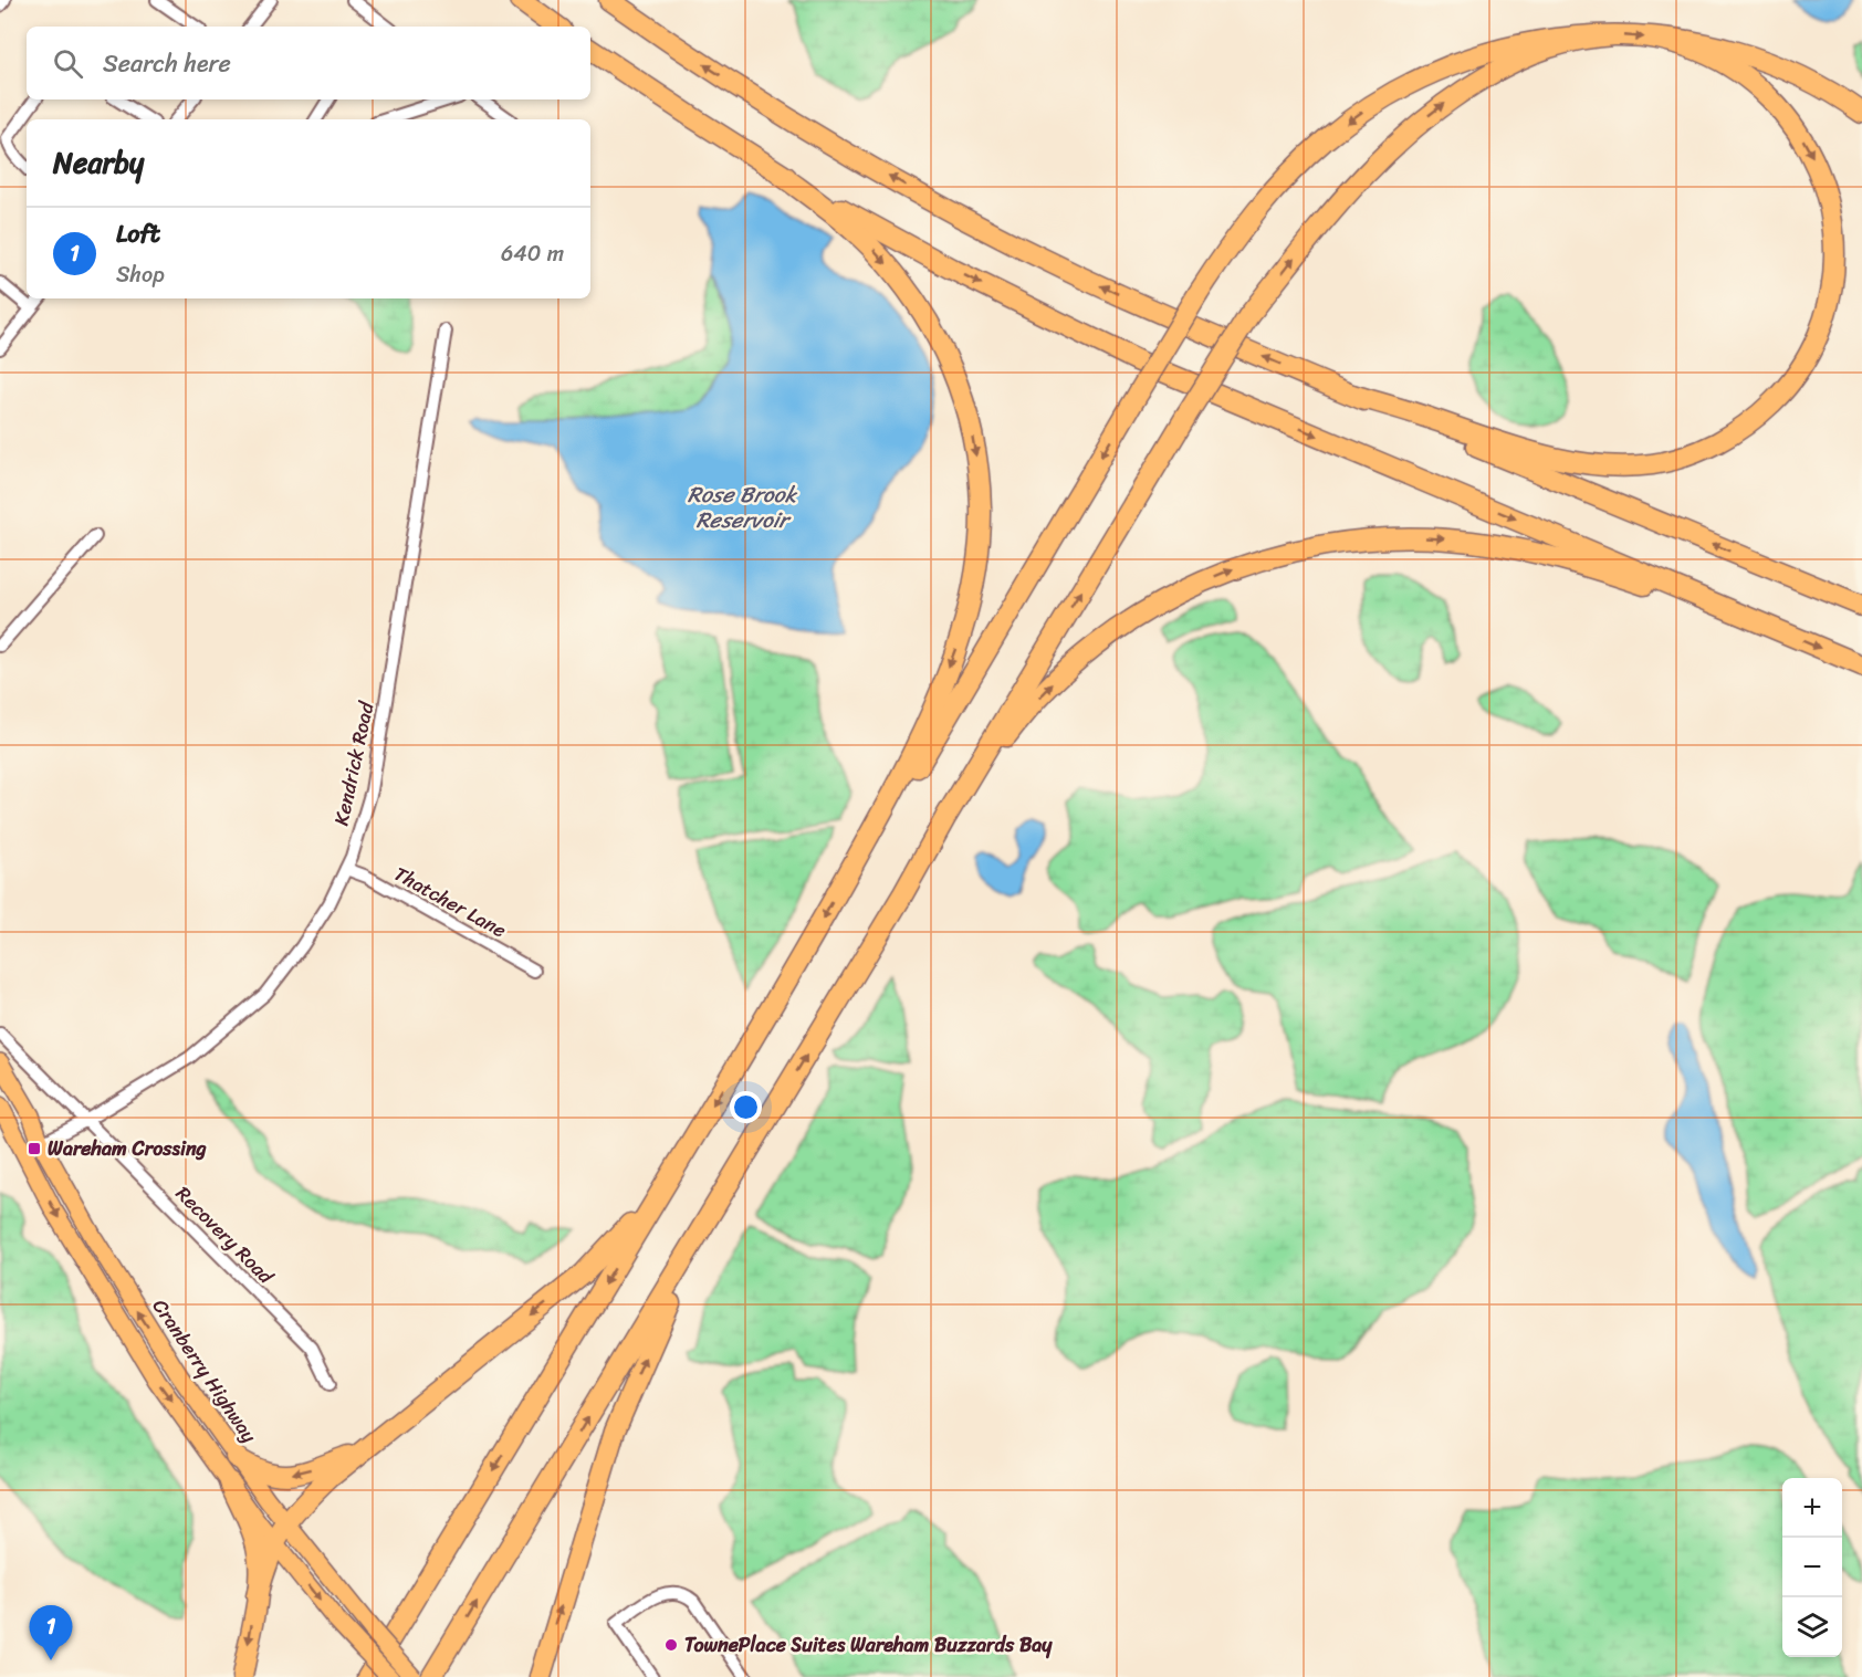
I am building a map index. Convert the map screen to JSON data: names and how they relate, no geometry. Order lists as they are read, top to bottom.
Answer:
{
  "streets": {
    "main road": ["Cranberry Highway"],
    "street": ["Kendrick Road", "Thatcher Lane", "Recovery Road"]
  },
  "crossings": [
    ["Kendrick Road", "Thatcher Lane"],
    ["Kendrick Road", "Recovery Road"],
    ["Kendrick Road", "Cranberry Highway"]
  ],
  "water": ["Rose Brook Reservoir"],
  "places": {
    "transit": ["Wareham Crossing"],
    "other": ["TownePlace Suites Wareham Buzzards Bay"]
  },
  "page": {
    "search": "Search here",
    "heading": "Nearby",
    "list": [
      {
        "mark": "1",
        "name": "Loft",
        "note": "Shop",
        "value": "640 m"
      }
    ],
    "map_buttons": ["+", "−"],
    "pins": "1"
  }
}
